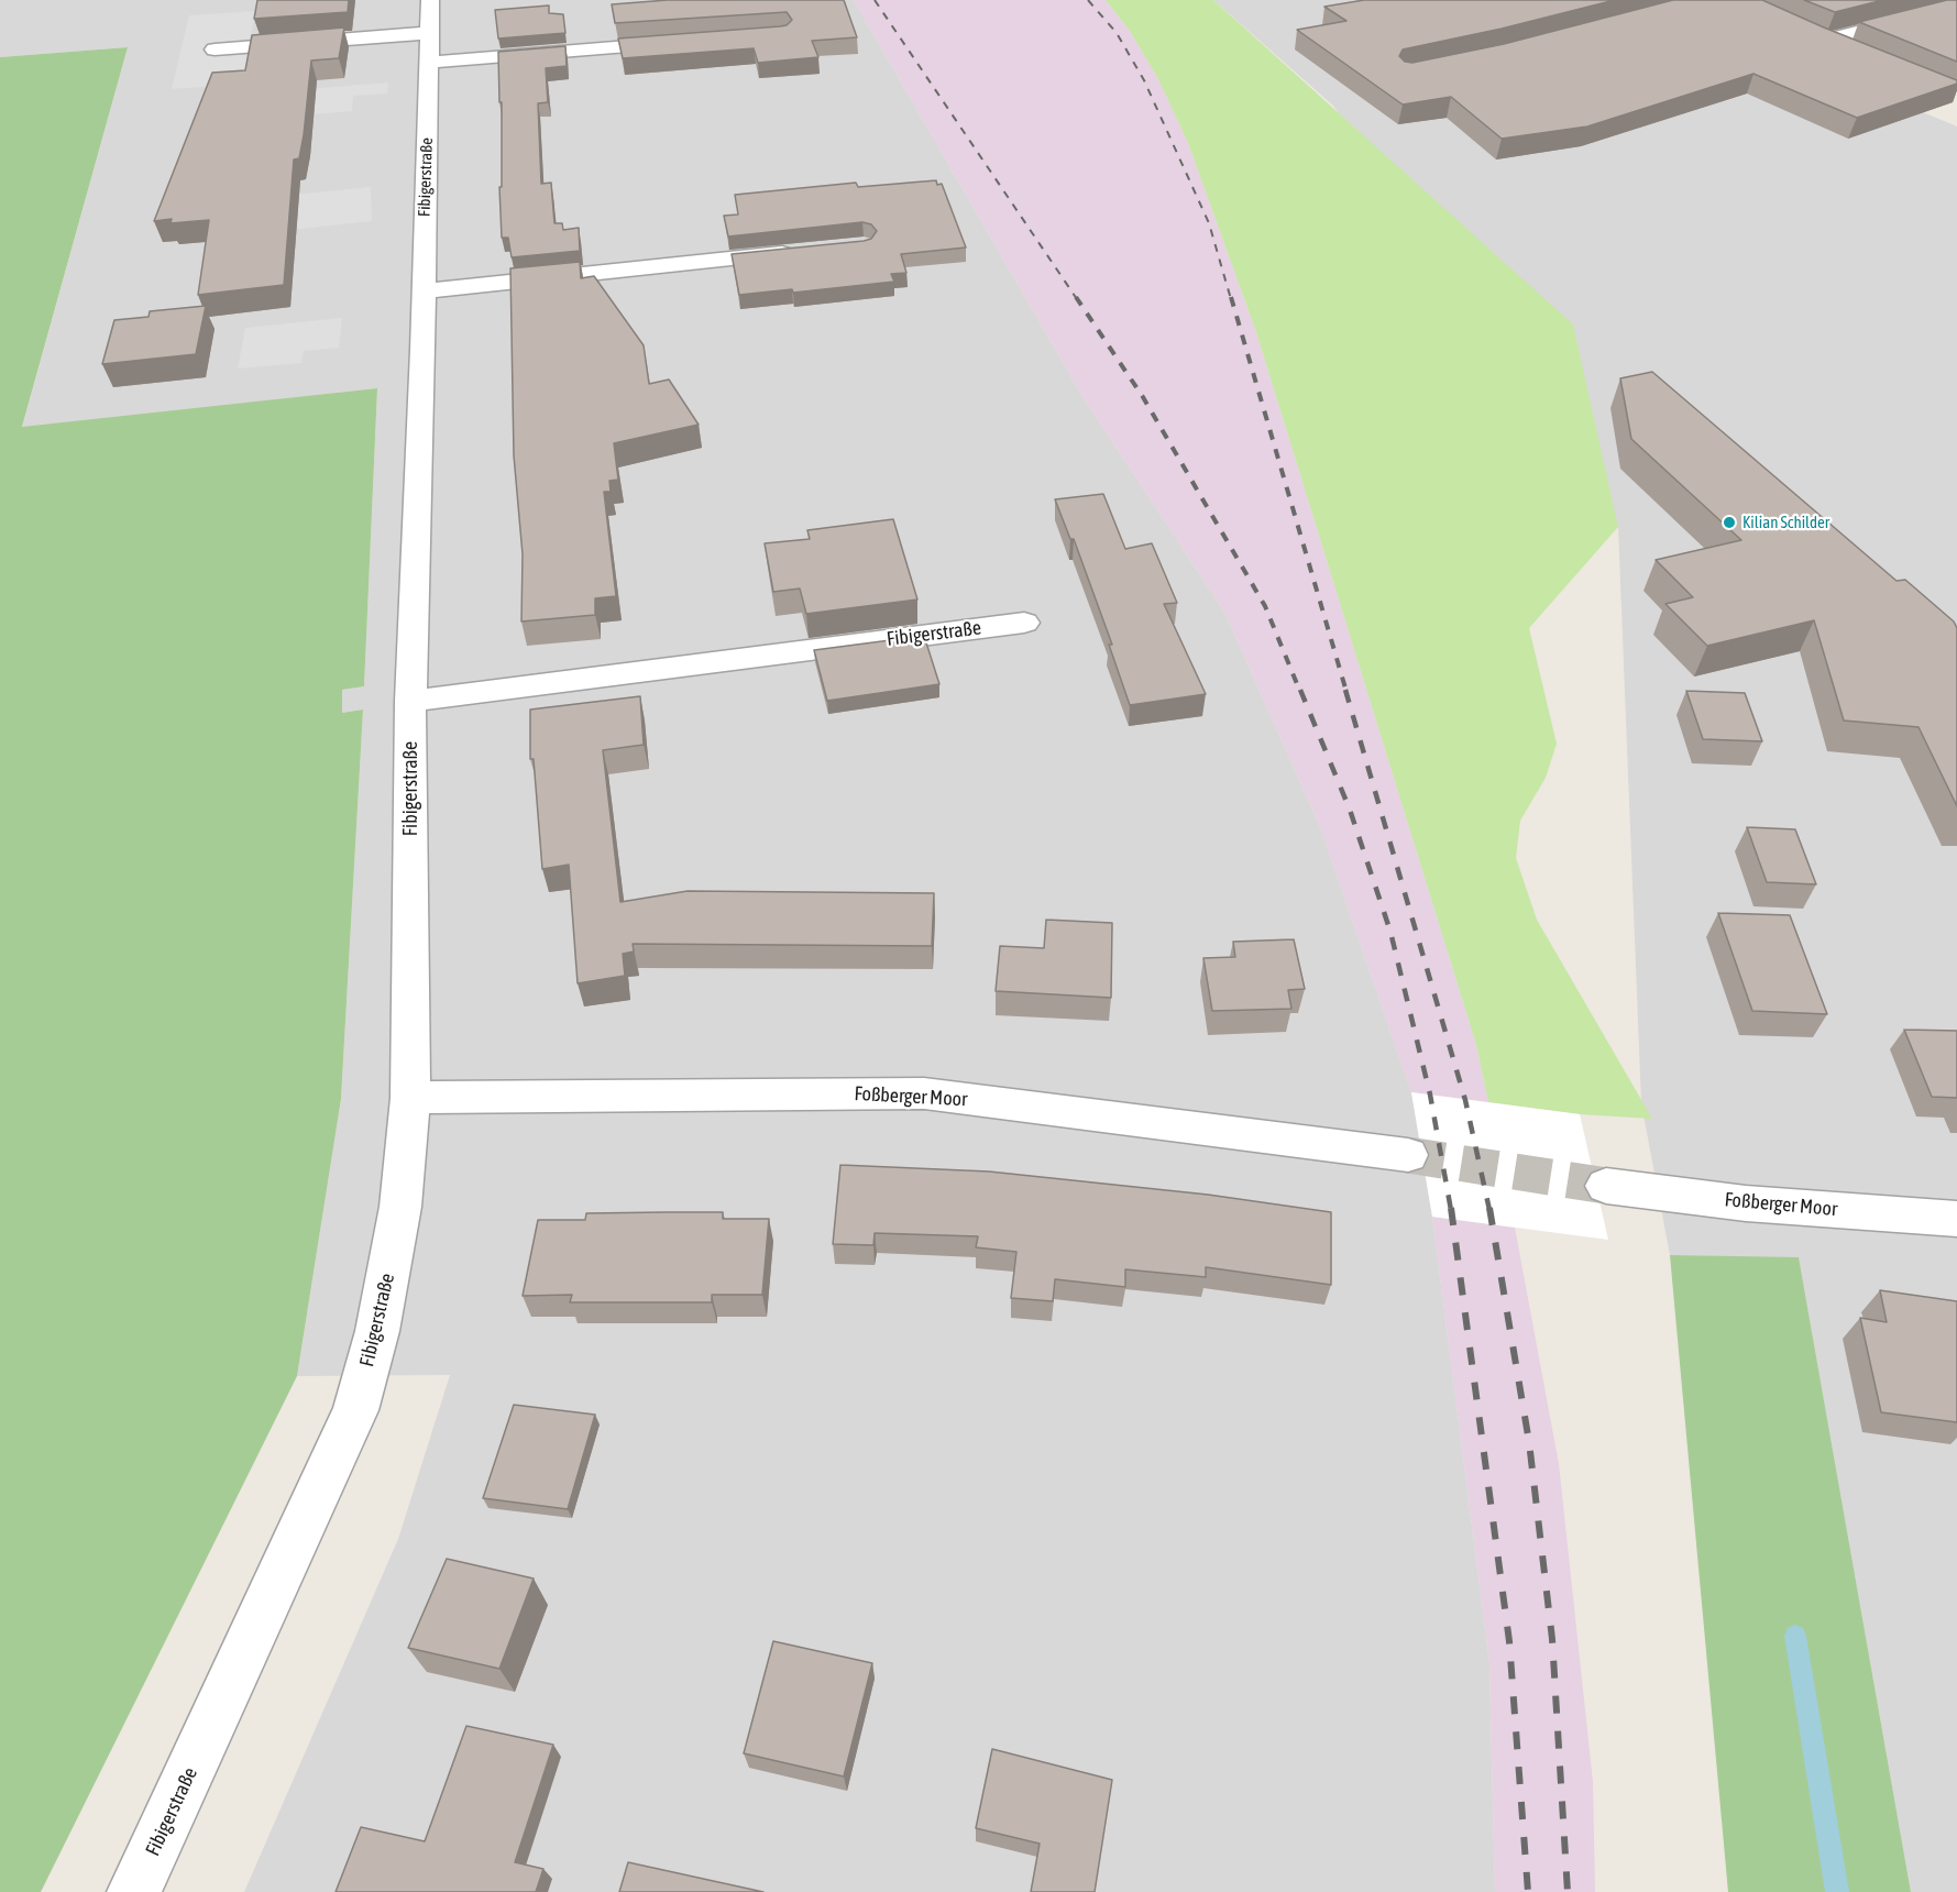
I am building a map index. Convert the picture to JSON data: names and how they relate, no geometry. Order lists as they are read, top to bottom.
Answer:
{
  "streets": {
    "street": ["Fibigerstraße", "Foßberger Moor"]
  },
  "crossings": [
    ["Fibigerstraße", "Foßberger Moor"]
  ],
  "places": ["Kilian Schilder"]
}
